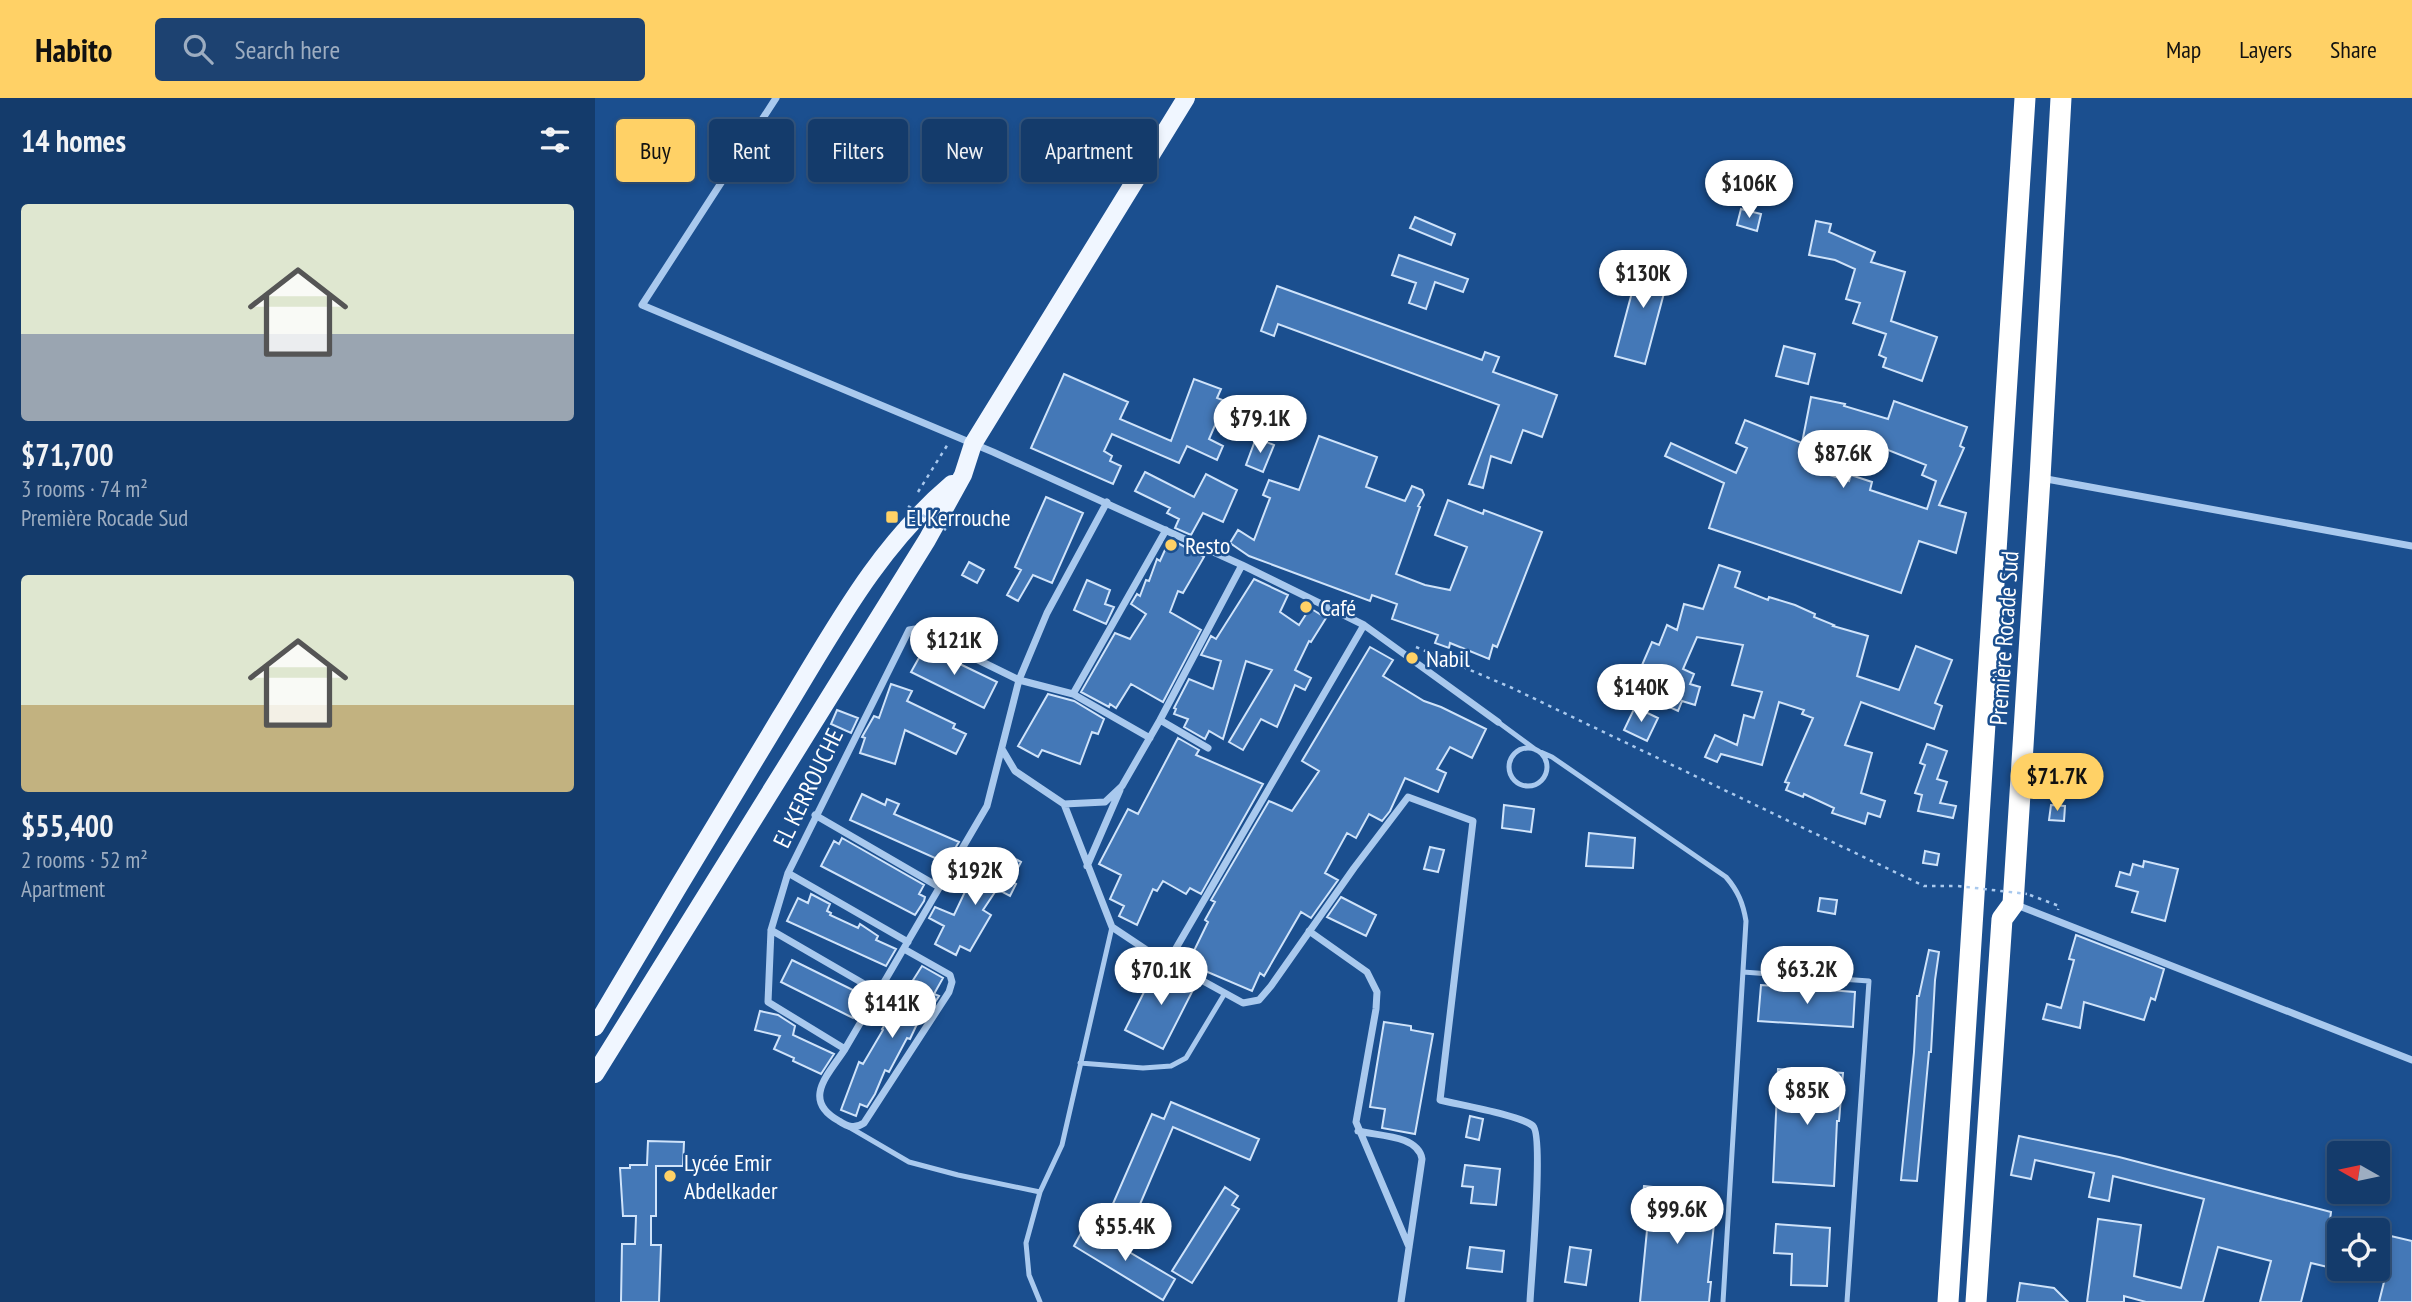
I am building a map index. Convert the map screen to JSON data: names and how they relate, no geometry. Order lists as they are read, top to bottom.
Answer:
{
  "streets": {
    "highway": ["Première Rocade Sud"],
    "street": ["EL KERROUCHE"]
  },
  "places": {
    "transit": ["El Kerrouche"],
    "other": [
      "Resto",
      "Café",
      "Nabil",
      "Lycée Emir Abdelkader"
    ]
  },
  "north": "left",
  "page": {
    "header": "Habito",
    "search": "Search here",
    "nav": ["Map", "Layers", "Share"],
    "heading": "14 homes",
    "chip": [
      "Buy",
      "Rent",
      "Filters",
      "New",
      "Apartment"
    ],
    "price": [
      "$106K",
      "$130K",
      "$79.1K",
      "$87.6K",
      "$121K",
      "$140K",
      "$71.7K",
      "$192K",
      "$63.2K",
      "$70.1K",
      "$141K",
      "$85K",
      "$99.6K",
      "$55.4K"
    ],
    "list": [
      {
        "name": "$71,700",
        "note": "3 rooms · 74 m² · Première Rocade Sud"
      },
      {
        "name": "$55,400",
        "note": "2 rooms · 52 m² · Apartment"
      }
    ]
  }
}
